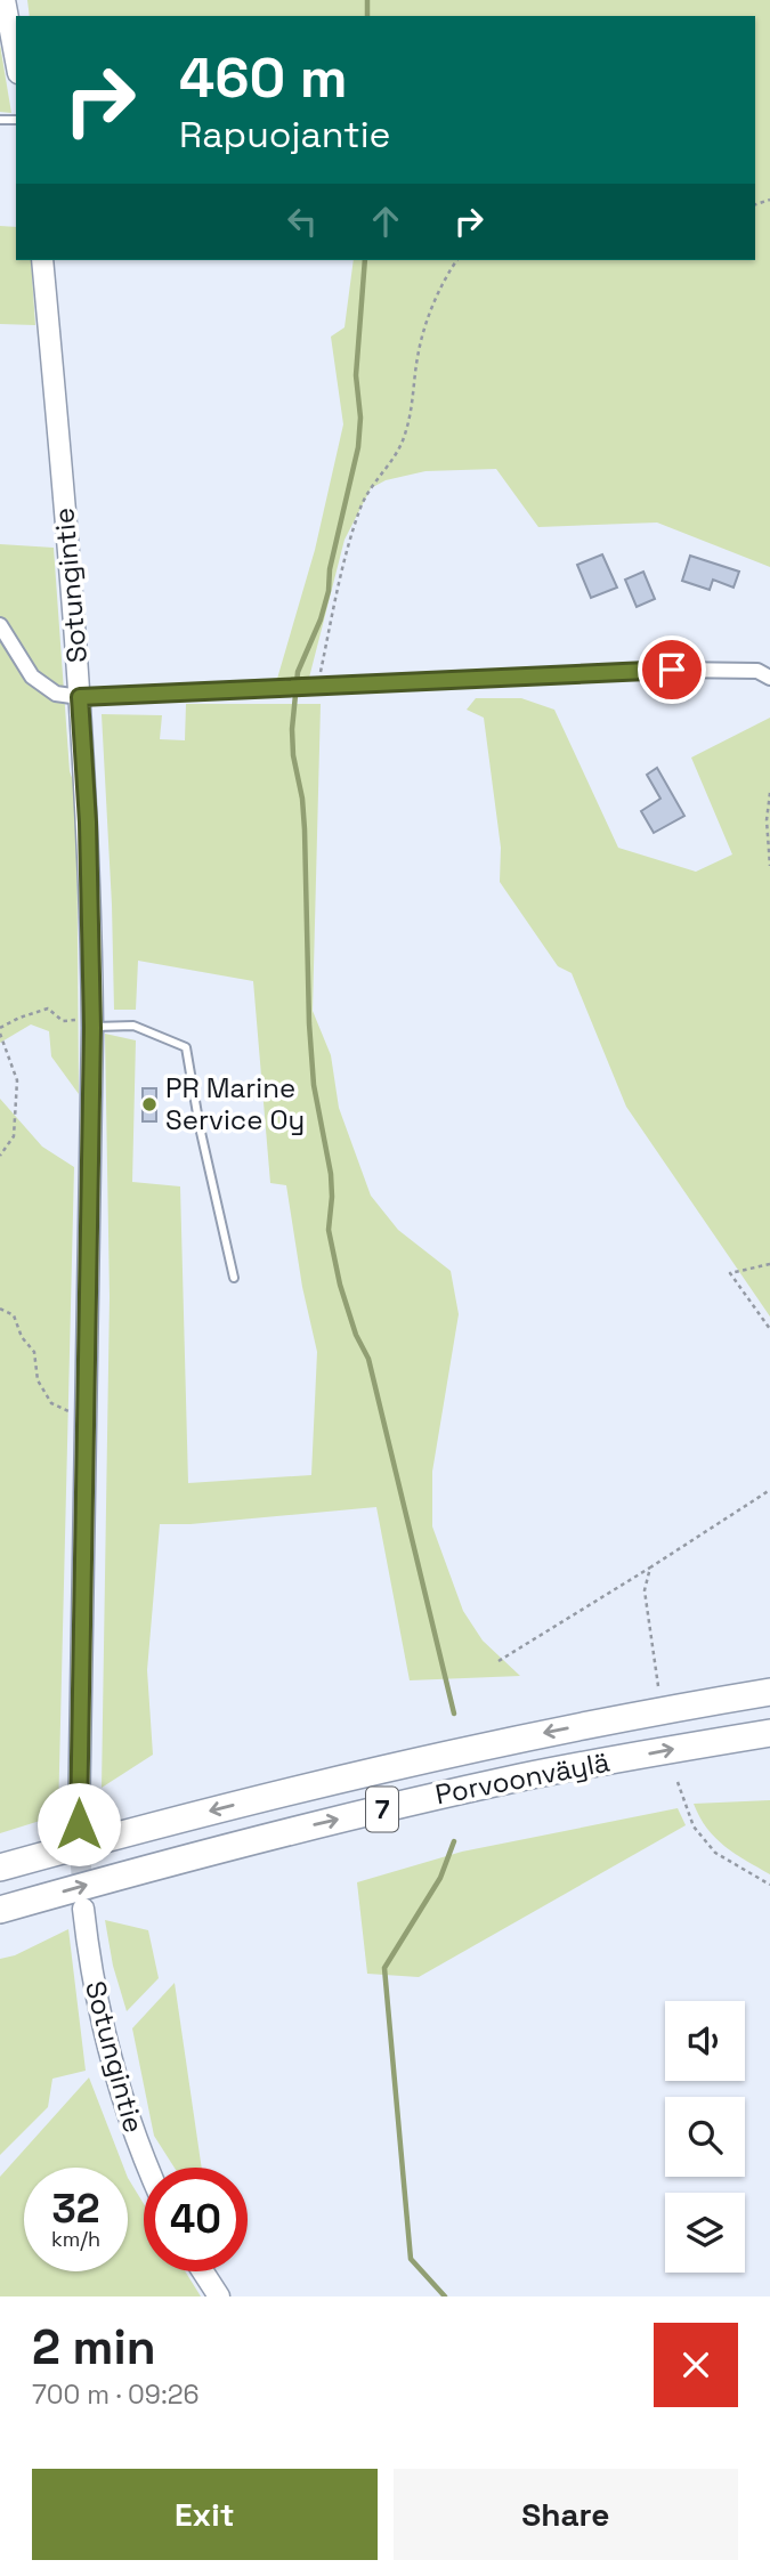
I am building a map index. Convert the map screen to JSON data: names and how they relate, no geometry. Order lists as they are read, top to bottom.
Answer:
{
  "streets": {
    "highway": ["Porvoonväylä", "7"],
    "street": ["Sotungintie"]
  },
  "places": ["PR Marine Service Oy"],
  "page": {
    "turn": ["460 m", "Rapuojantie"],
    "speed": "32 km/h",
    "limit": "40",
    "heading": ["2 min", "700 m · 09:26"],
    "buttons": ["Exit", "Share"]
  }
}
